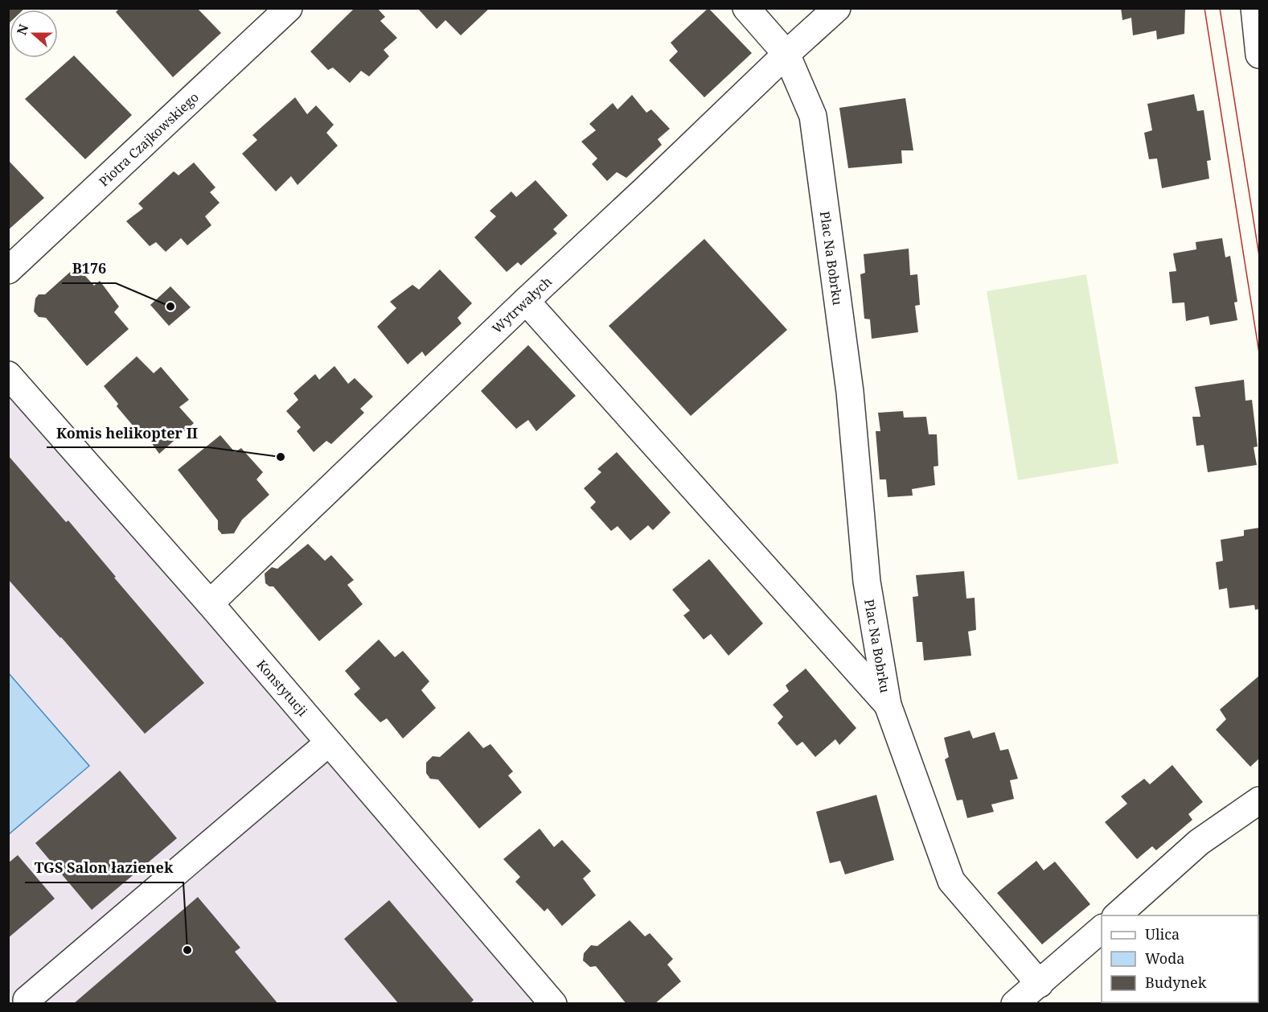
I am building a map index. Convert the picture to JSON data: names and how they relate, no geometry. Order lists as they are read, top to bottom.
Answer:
{
  "streets": {
    "street": [
      "Piotra Czajkowskiego",
      "Plac Na Bobrku",
      "Wytrwałych",
      "Konstytucji"
    ]
  },
  "crossings": [
    ["Plac Na Bobrku", "Wytrwałych"],
    ["Wytrwałych", "Konstytucji"]
  ],
  "places": ["B176", "Komis helikopter II", "TGS Salon łazienek"],
  "legend": ["Ulica", "Woda", "Budynek"],
  "north": "left"
}
